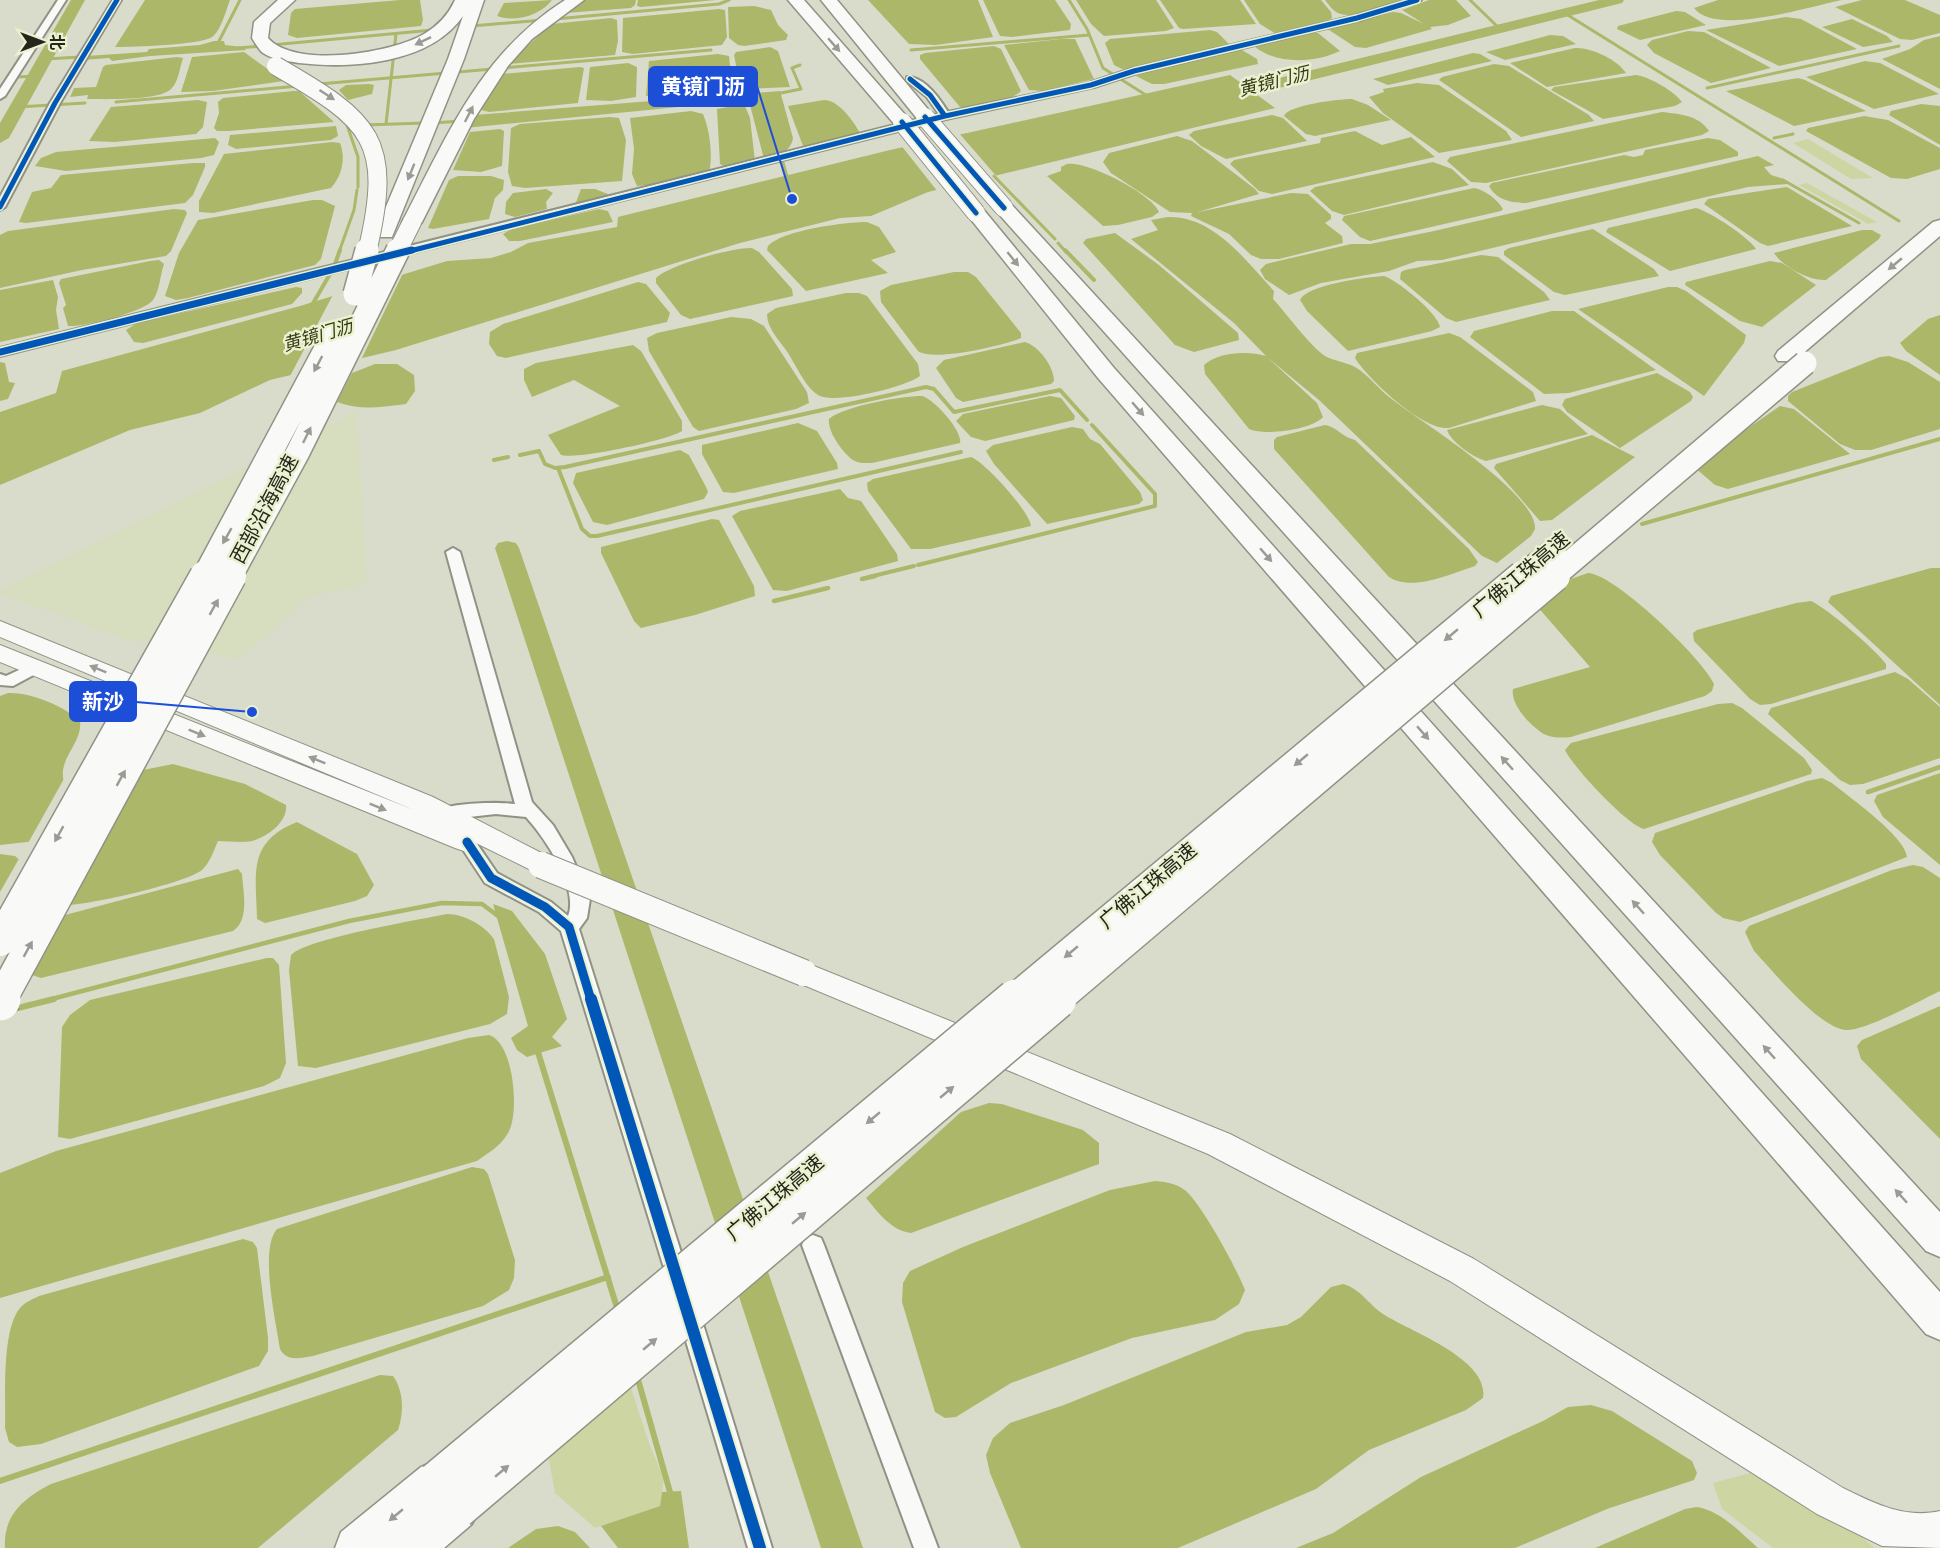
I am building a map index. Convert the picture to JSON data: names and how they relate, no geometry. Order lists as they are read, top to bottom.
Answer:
{
  "streets": {
    "highway": ["西部沿海高速", "广佛江珠高速"]
  },
  "water": ["黄镜门沥"],
  "places": ["黄镜门沥", "新沙"],
  "north": "right"
}
